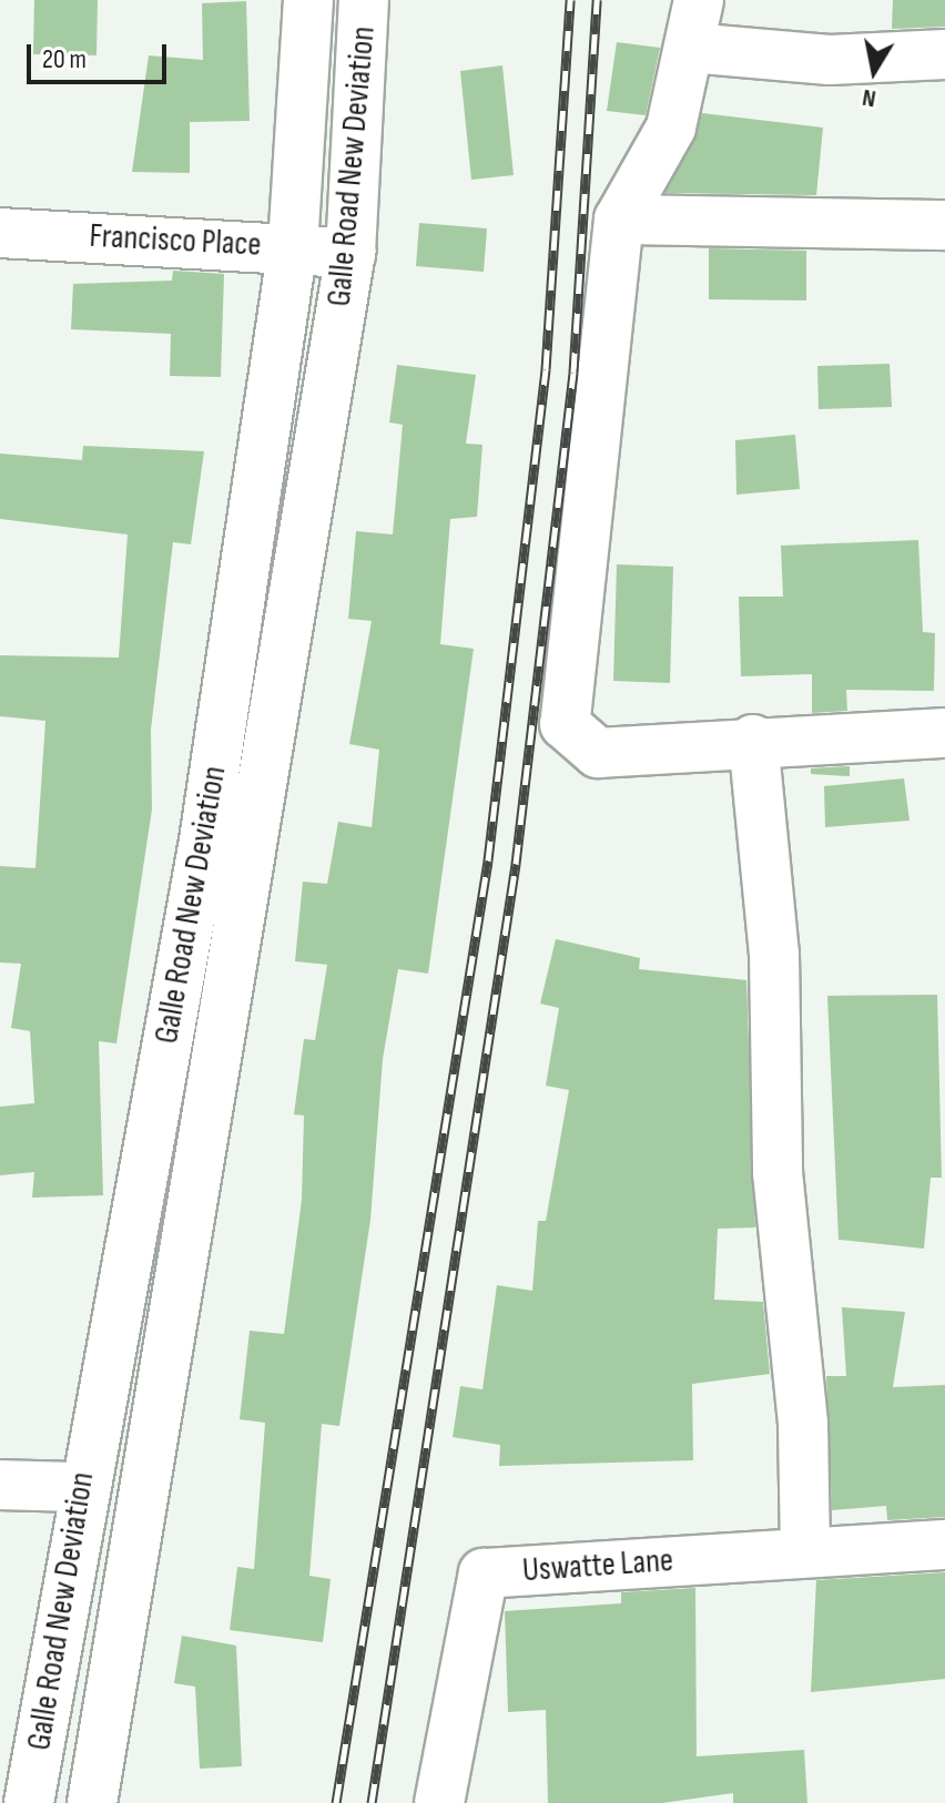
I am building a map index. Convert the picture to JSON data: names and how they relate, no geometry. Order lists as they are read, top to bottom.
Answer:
{
  "streets": {
    "street": ["Galle Road New Deviation", "Francisco Place", "Uswatte Lane"]
  },
  "crossings": [
    ["Galle Road New Deviation", "Francisco Place"]
  ],
  "scale_bar": "20 m",
  "north": "bottom"
}
